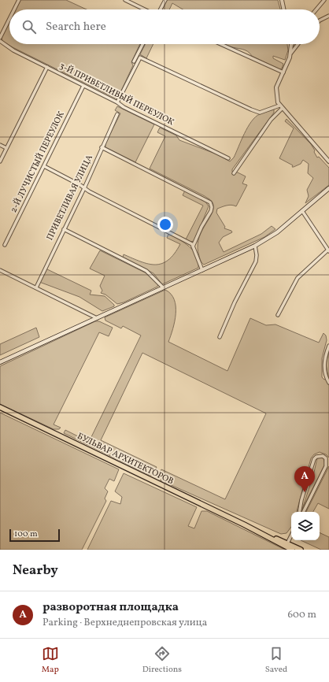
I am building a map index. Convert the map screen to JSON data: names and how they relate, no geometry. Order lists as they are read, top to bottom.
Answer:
{
  "streets": {
    "main road": ["БУЛЬВАР АРХИТЕКТОРОВ"],
    "street": ["3-Й ПРИВЕТЛИВЫЙ ПЕРЕУЛОК", "2-Й ЛУЧИСТЫЙ ПЕРЕУЛОК", "ПРИВЕТЛИВАЯ УЛИЦА"]
  },
  "crossings": [
    ["3-Й ПРИВЕТЛИВЫЙ ПЕРЕУЛОК", "2-Й ЛУЧИСТЫЙ ПЕРЕУЛОК"]
  ],
  "scale_bar": "100 m",
  "page": {
    "search": "Search here",
    "pins": "A",
    "scale": "100 m",
    "heading": "Nearby",
    "list": [
      {
        "mark": "A",
        "name": "разворотная площадка",
        "note": "Parking · Верхнеднепровская улица",
        "value": "600 m"
      }
    ],
    "nav": ["Map", "Directions", "Saved"]
  }
}
